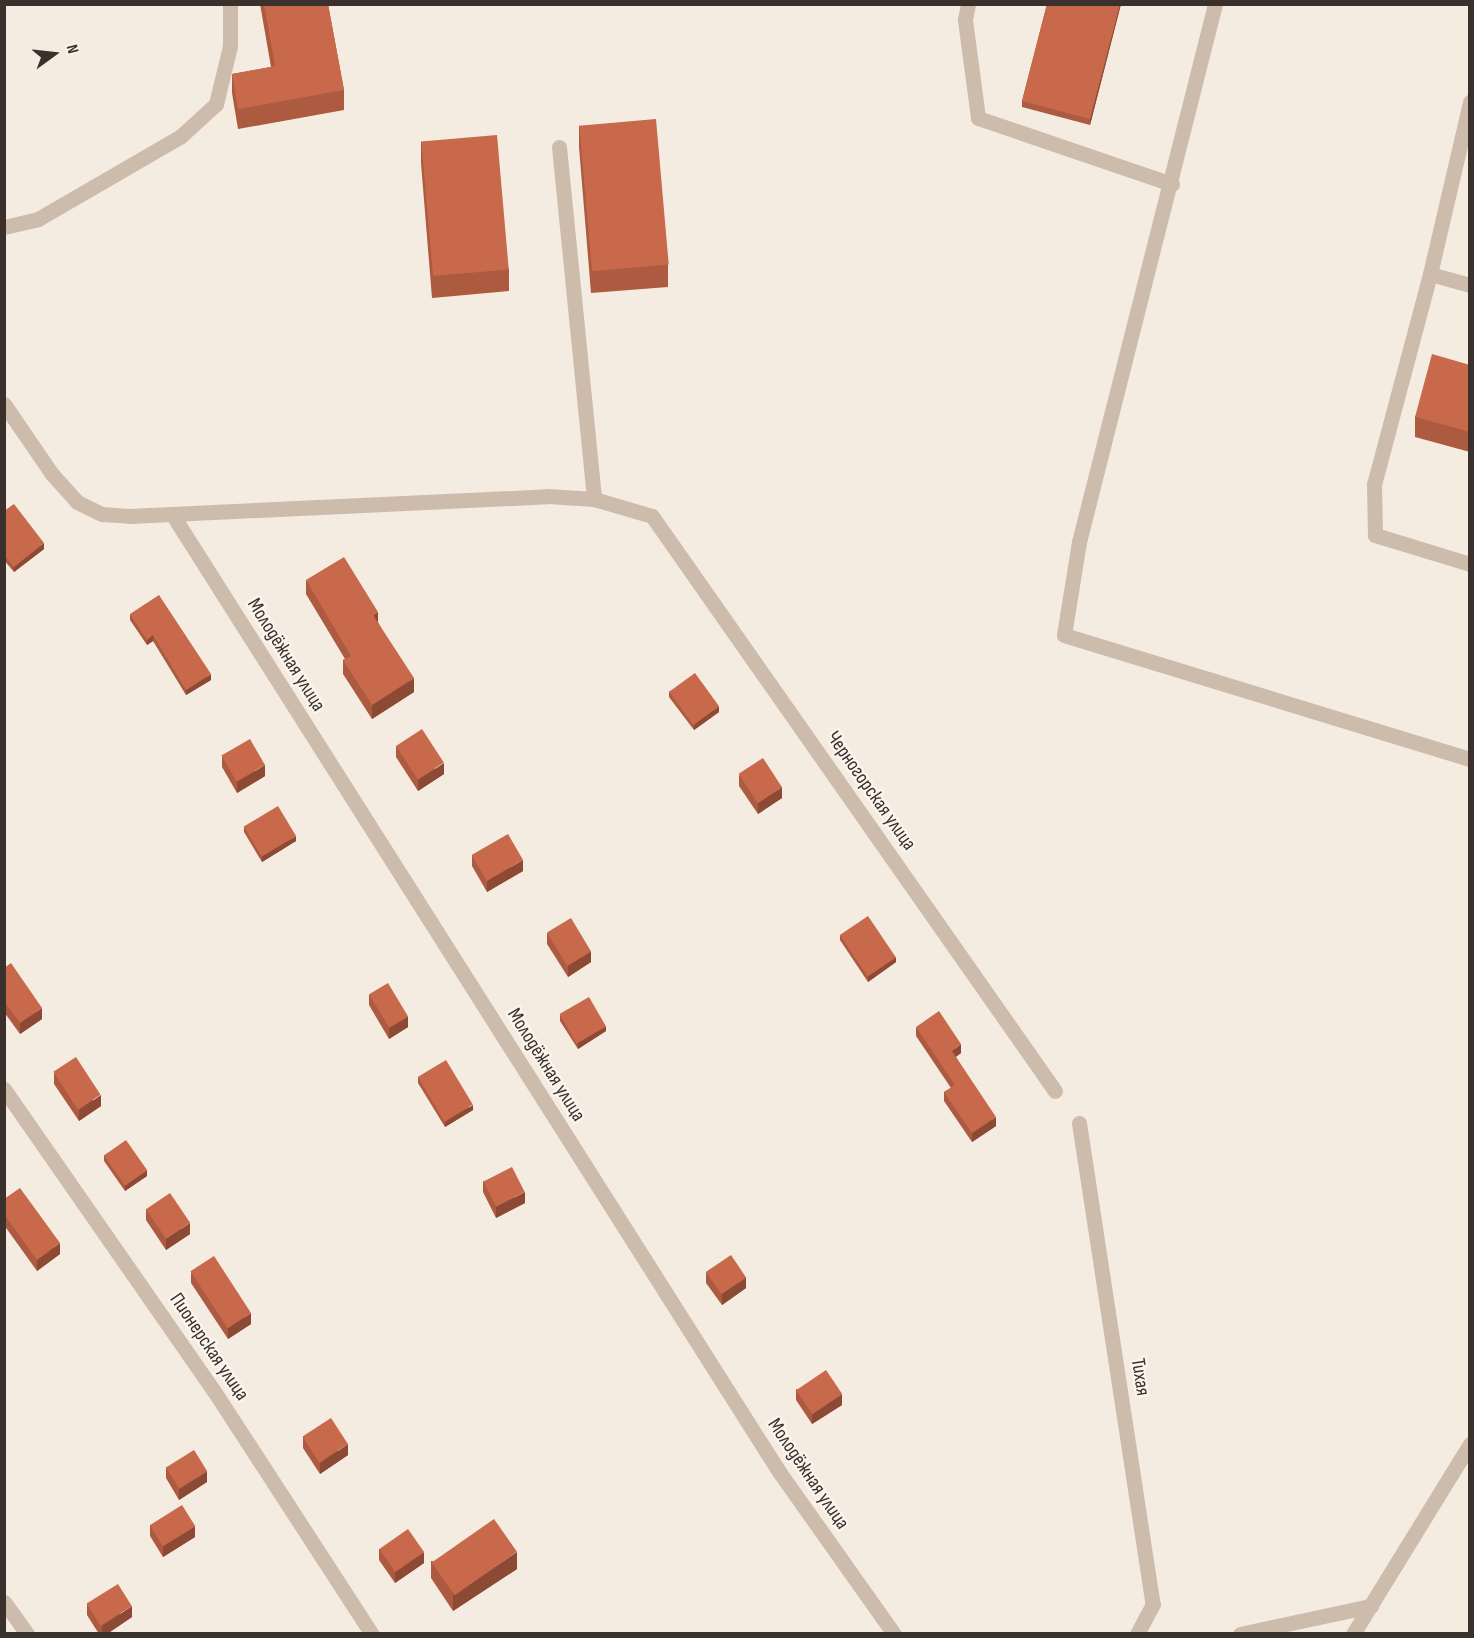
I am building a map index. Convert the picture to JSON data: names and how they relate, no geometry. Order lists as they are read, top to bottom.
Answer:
{
  "streets": {
    "street": [
      "Молодёжная улица",
      "Черногорская улица",
      "Пионерская улица",
      "Тихая"
    ]
  },
  "north": "right"
}
